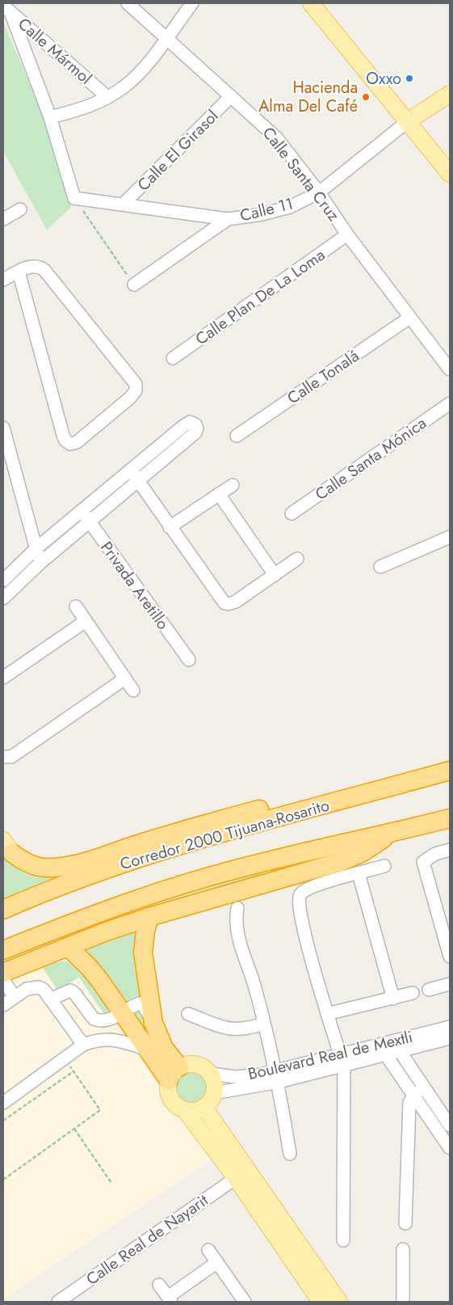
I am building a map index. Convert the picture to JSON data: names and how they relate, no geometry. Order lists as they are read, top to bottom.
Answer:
{
  "streets": {
    "highway": ["Corredor 2000 Tijuana-Rosarito"],
    "main road": ["Calle 11"],
    "street": [
      "Calle Mármol",
      "Calle El Girasol",
      "Calle Santa Cruz",
      "Calle Plan De La Loma",
      "Calle Tonalá",
      "Calle Santa Mónica",
      "Privada Aretillo",
      "Boulevard Real de Mextli",
      "Calle Real de Nayarit"
    ]
  },
  "crossings": [
    ["Calle El Girasol", "Calle Santa Cruz"],
    ["Calle El Girasol", "Calle 11"],
    ["Calle Santa Cruz", "Calle 11"],
    ["Calle Santa Cruz", "Calle Plan De La Loma"],
    ["Calle Santa Cruz", "Calle Tonalá"]
  ],
  "places": ["Oxxo", "Hacienda Alma Del Café"]
}
